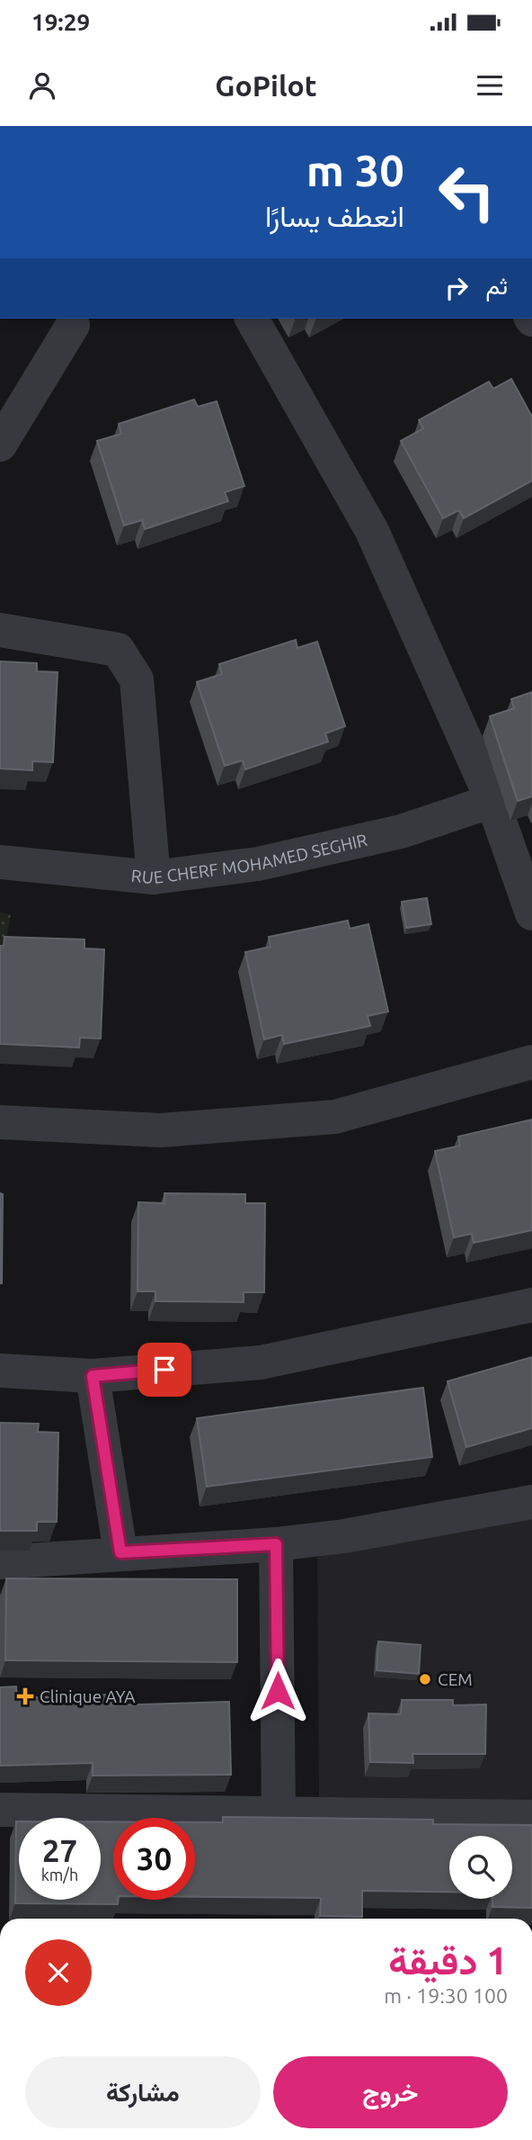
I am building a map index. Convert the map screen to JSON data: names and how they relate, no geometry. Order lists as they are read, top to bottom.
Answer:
{
  "streets": {
    "street": ["RUE CHERF MOHAMED SEGHIR"]
  },
  "places": {
    "other": ["CEM"],
    "health": ["Clinique AYA"]
  },
  "page": {
    "status": "19:29",
    "header": "GoPilot",
    "turn": ["30 m", "انعطف يسارًا"],
    "then": "ثم",
    "speed": "27 km/h",
    "limit": "30",
    "heading": ["1 دقيقة", "100 m · 19:30"],
    "buttons": ["خروج", "مشاركة"]
  }
}
